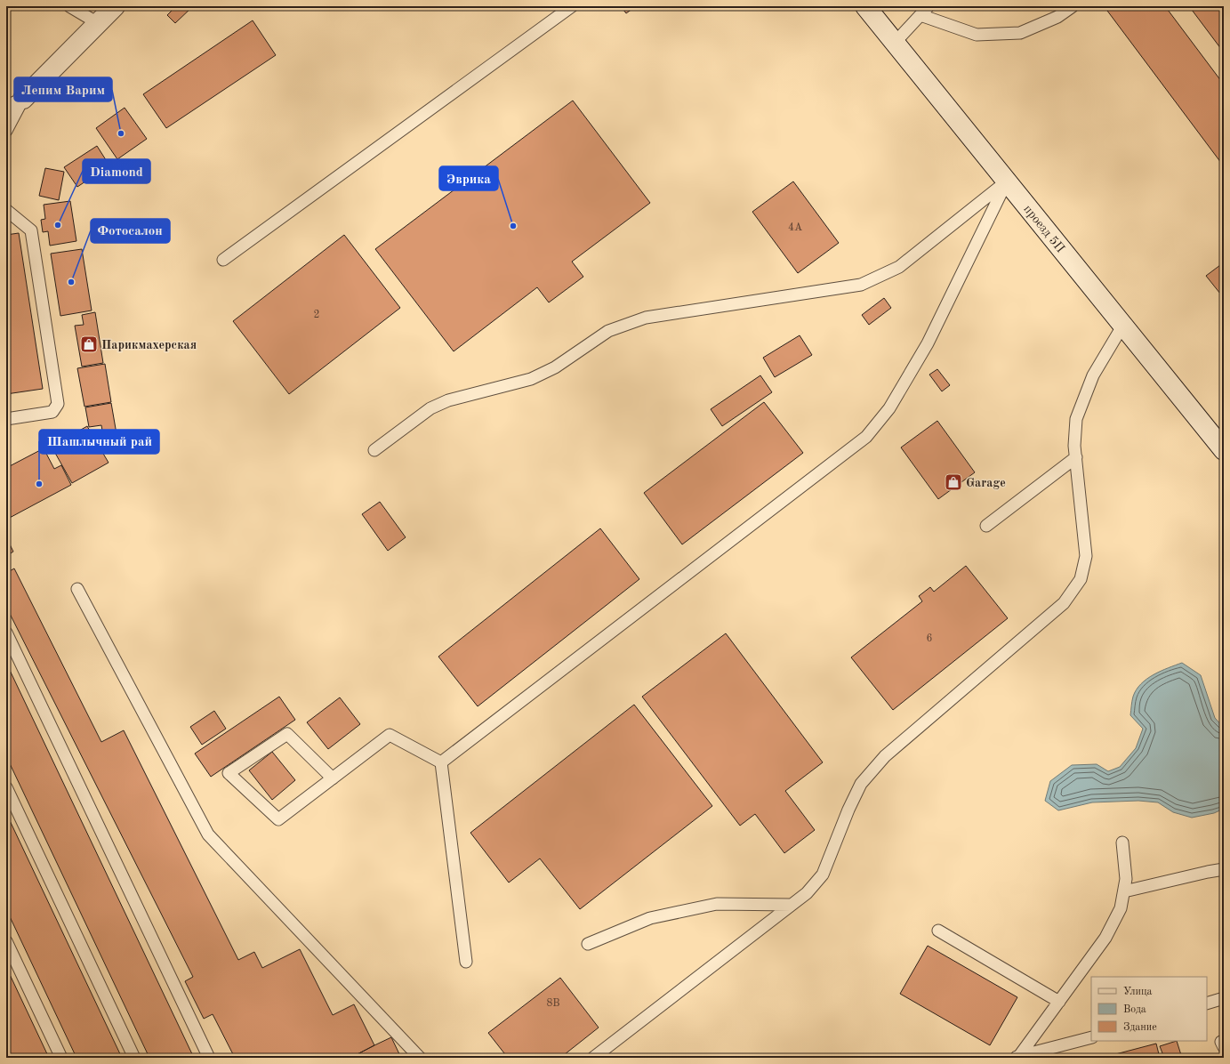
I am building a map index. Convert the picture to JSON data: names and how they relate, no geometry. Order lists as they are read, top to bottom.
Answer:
{
  "streets": {
    "street": ["проезд 5П"]
  },
  "places": {
    "other": [
      "Лепим Варим",
      "Diamond",
      "Эврика",
      "Фотосалон",
      "Шашлычный рай"
    ],
    "shop": ["Парикмахерская", "Garage"]
  },
  "house_numbers": [
    "4А",
    "2",
    "6",
    "8В"
  ],
  "legend": ["Улица", "Вода", "Здание"]
}
